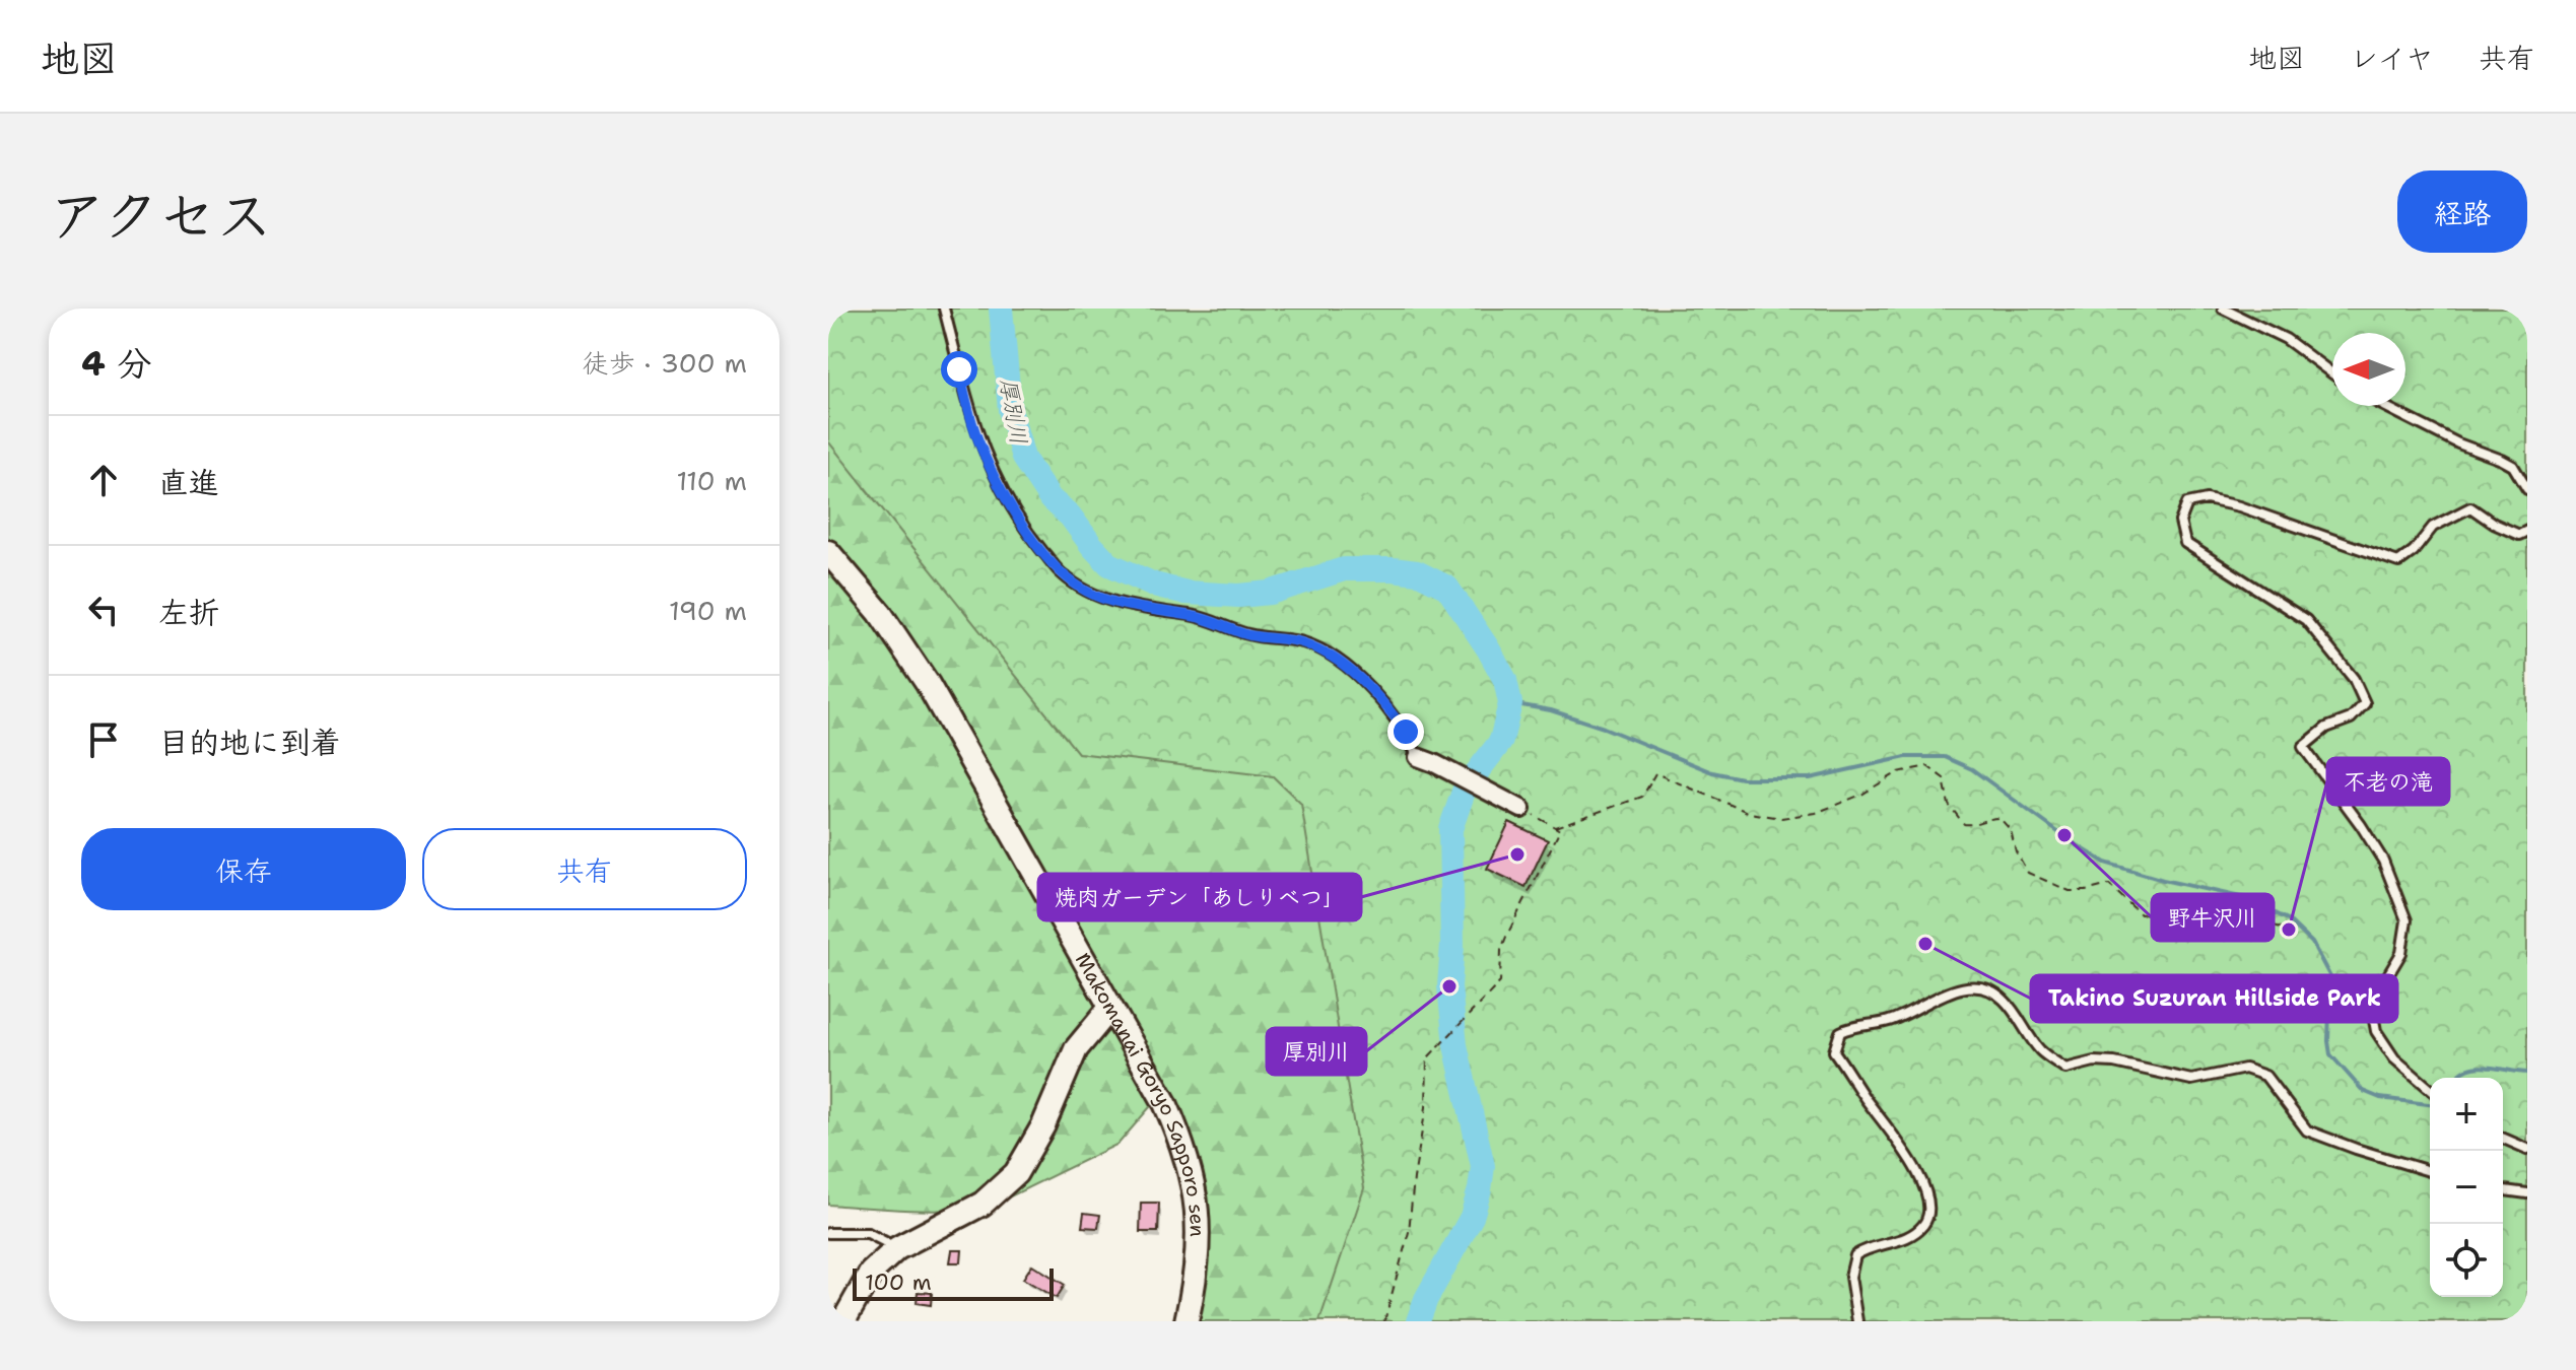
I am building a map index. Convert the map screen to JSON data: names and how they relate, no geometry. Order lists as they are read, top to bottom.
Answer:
{
  "streets": {
    "main road": ["Makomanai Goryo Sapporo sen"]
  },
  "water": ["厚別川"],
  "places": [
    "野牛沢川",
    "焼肉ガーデン「あしりべつ」",
    "不老の滝",
    "Takino Suzuran Hillside Park",
    "厚別川"
  ],
  "scale_bar": "100 m",
  "north": "left",
  "page": {
    "header": "地図",
    "nav": ["地図", "レイヤ", "共有"],
    "title": "アクセス",
    "buttons": [
      "経路",
      ["保存", "共有"]
    ],
    "heading": ["4 分", "徒歩 · 300 m"],
    "list": [
      ["直進", "110 m"],
      ["左折", "190 m"],
      "目的地に到着"
    ],
    "map_buttons": ["+", "−"],
    "scale": "100 m"
  }
}
